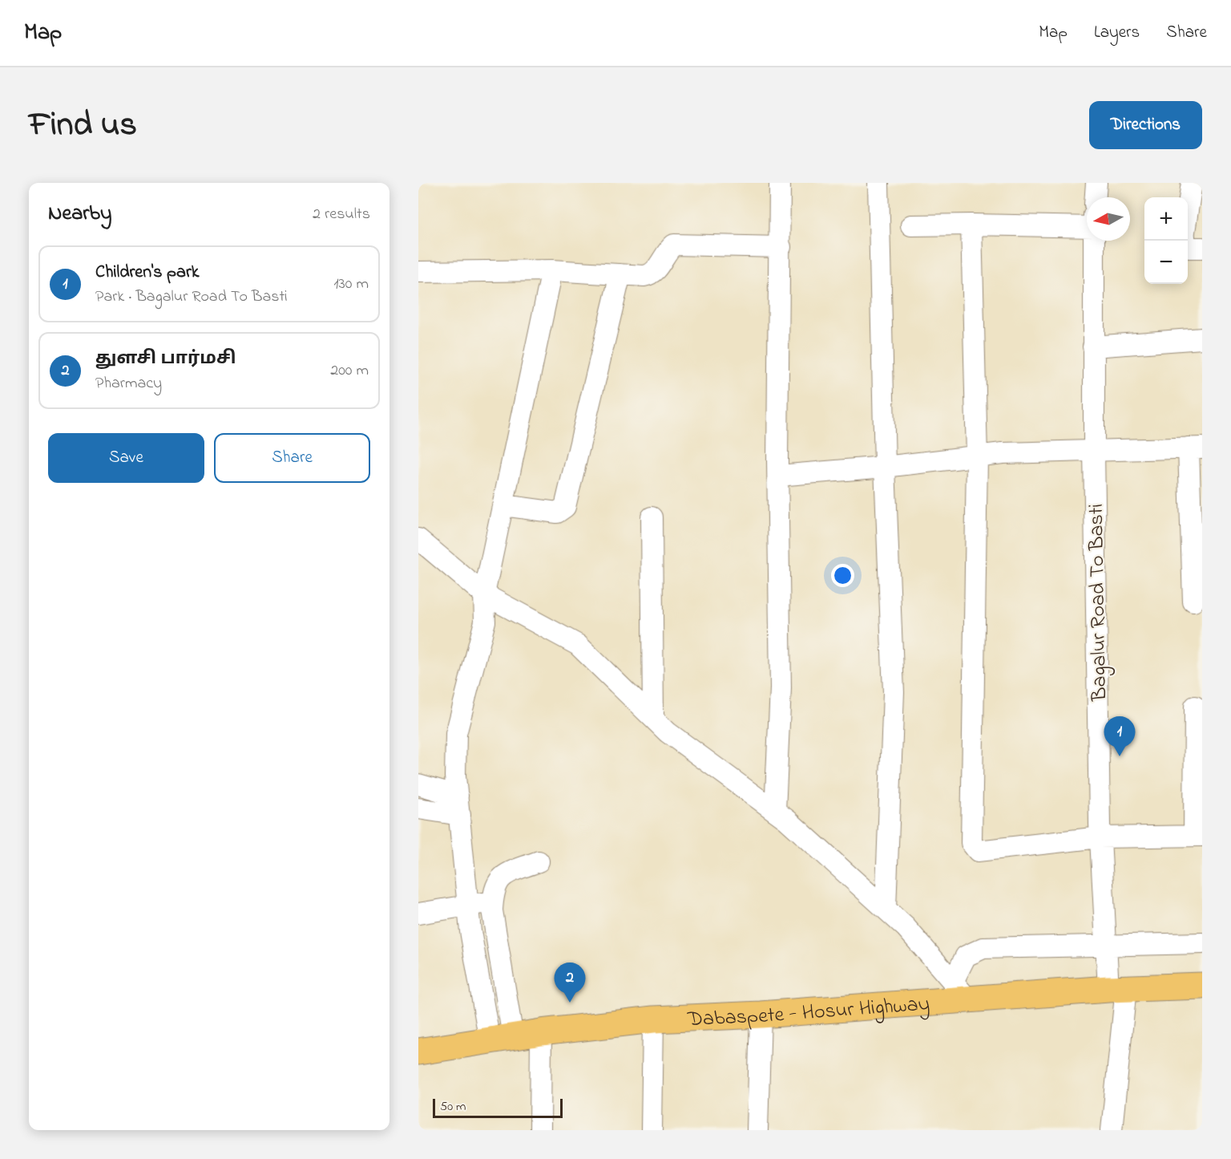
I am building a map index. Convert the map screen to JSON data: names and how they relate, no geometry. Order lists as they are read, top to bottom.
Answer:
{
  "streets": {
    "highway": ["Dabaspete - Hosur Highway"],
    "street": ["Bagalur Road To Basti"]
  },
  "crossings": [
    ["Bagalur Road To Basti", "Dabaspete - Hosur Highway"]
  ],
  "scale_bar": "50 m",
  "north": "left",
  "page": {
    "header": "Map",
    "nav": ["Map", "Layers", "Share"],
    "title": "Find us",
    "buttons": [
      "Directions",
      ["Save", "Share"]
    ],
    "heading": ["Nearby", "2 results"],
    "map_buttons": ["+", "−"],
    "list": [
      {
        "mark": "1",
        "name": "Children's park",
        "note": "Park · Bagalur Road To Basti",
        "value": "130 m"
      },
      {
        "mark": "2",
        "name": "துளசி பார்மசி",
        "note": "Pharmacy",
        "value": "200 m"
      }
    ],
    "pins": ["1", "2"],
    "scale": "50 m"
  }
}
